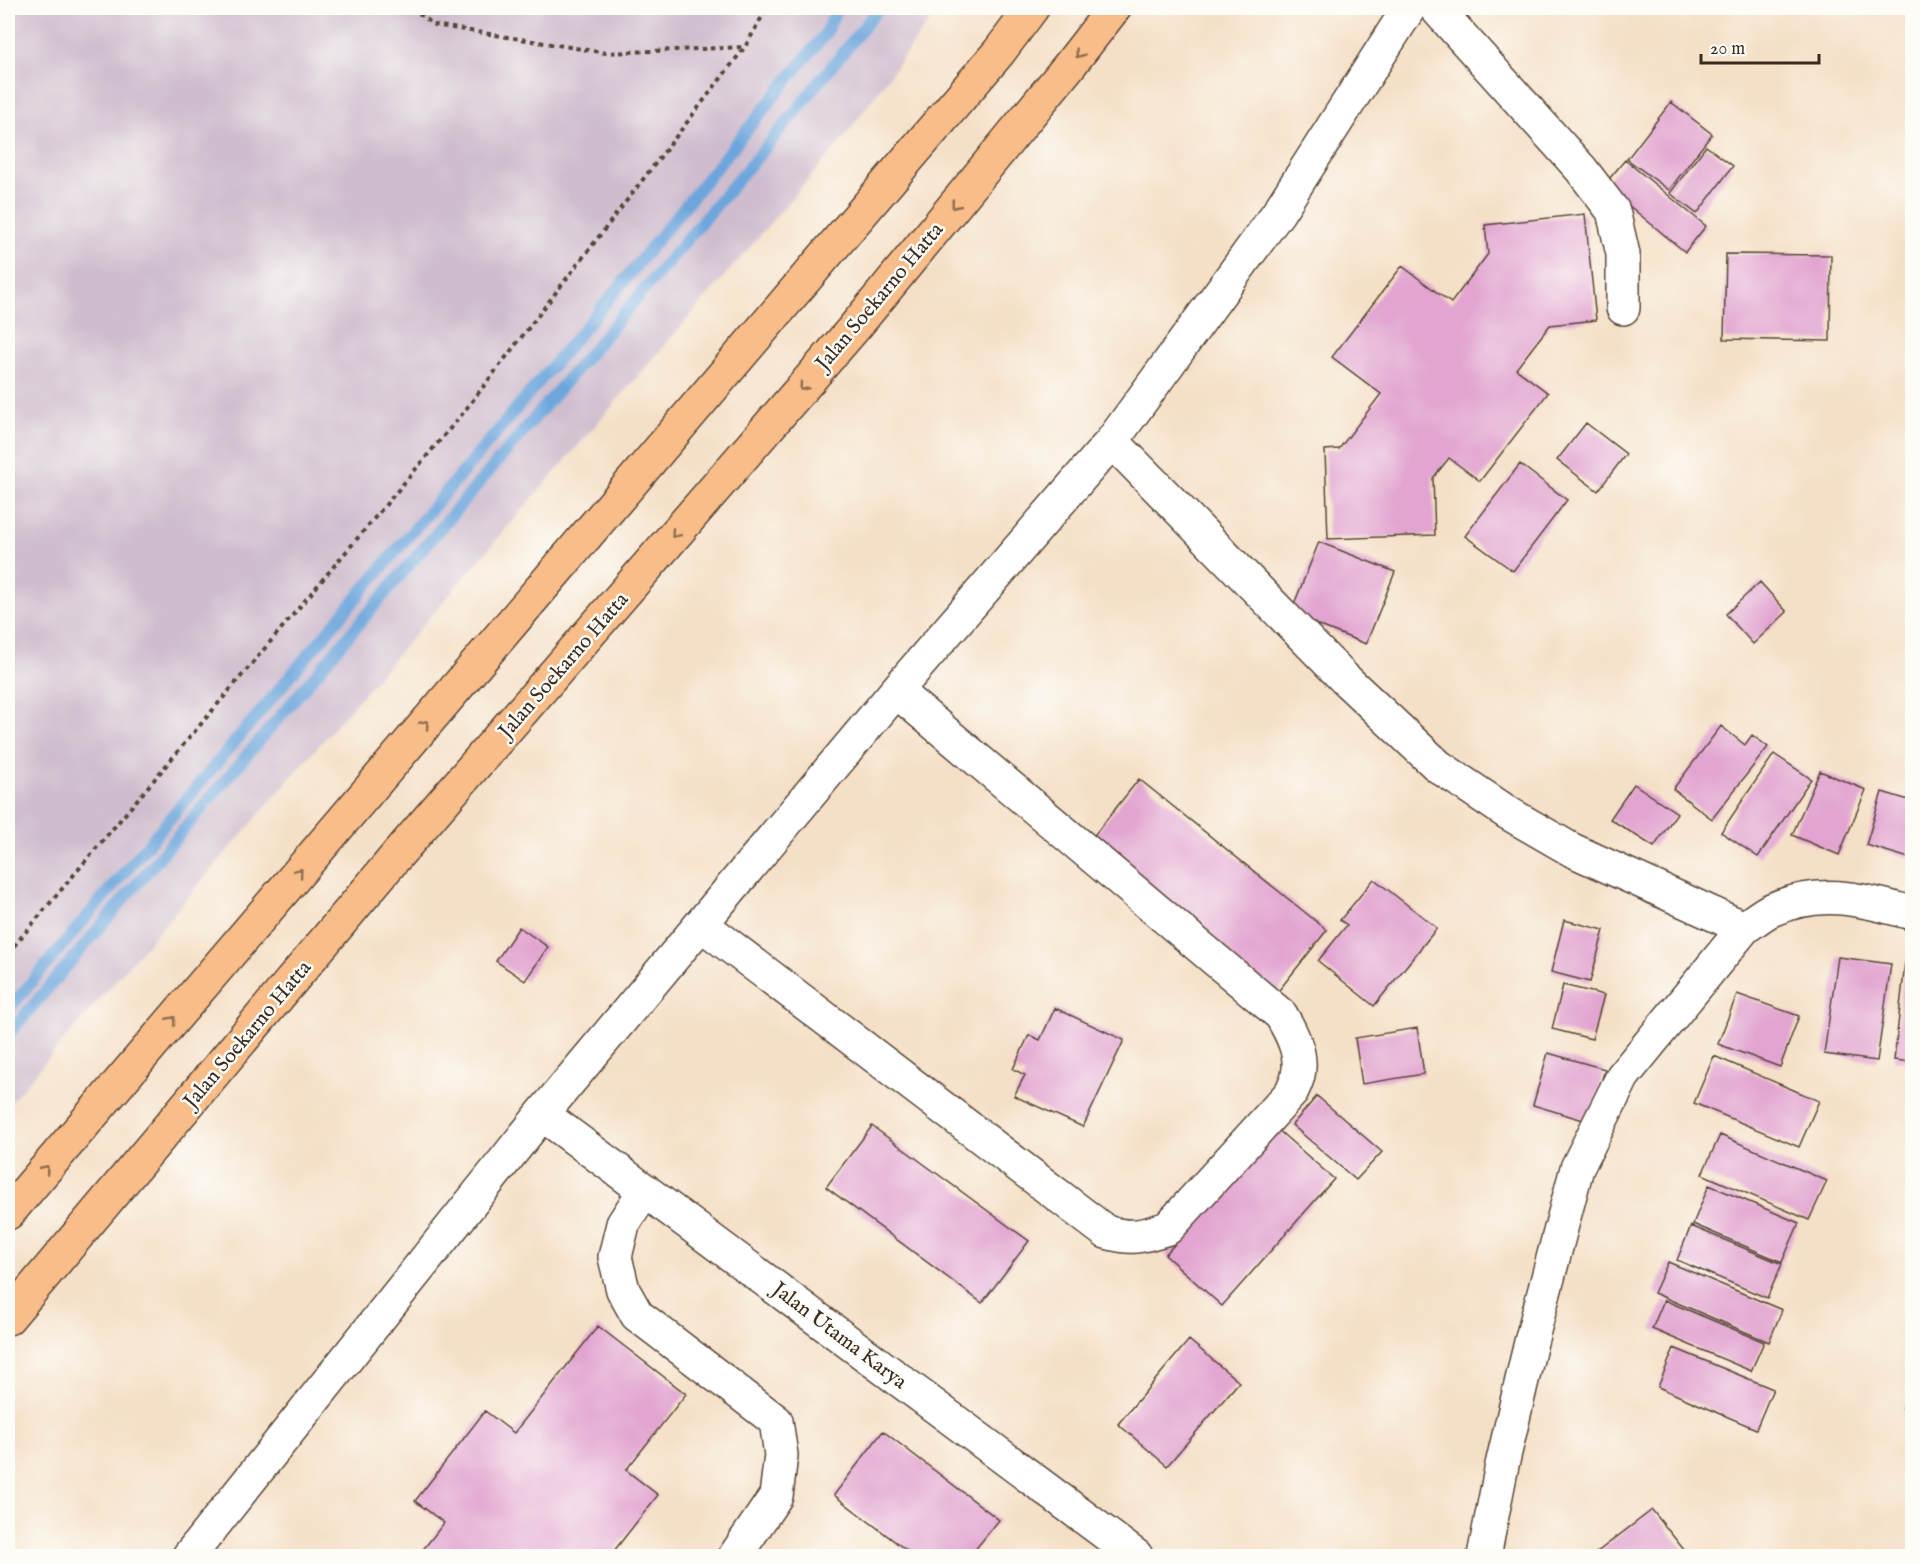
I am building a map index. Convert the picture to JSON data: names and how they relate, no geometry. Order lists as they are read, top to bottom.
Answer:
{
  "streets": {
    "highway": ["Jalan Soekarno Hatta"],
    "street": ["Jalan Utama Karya"]
  },
  "scale_bar": "20 m"
}
